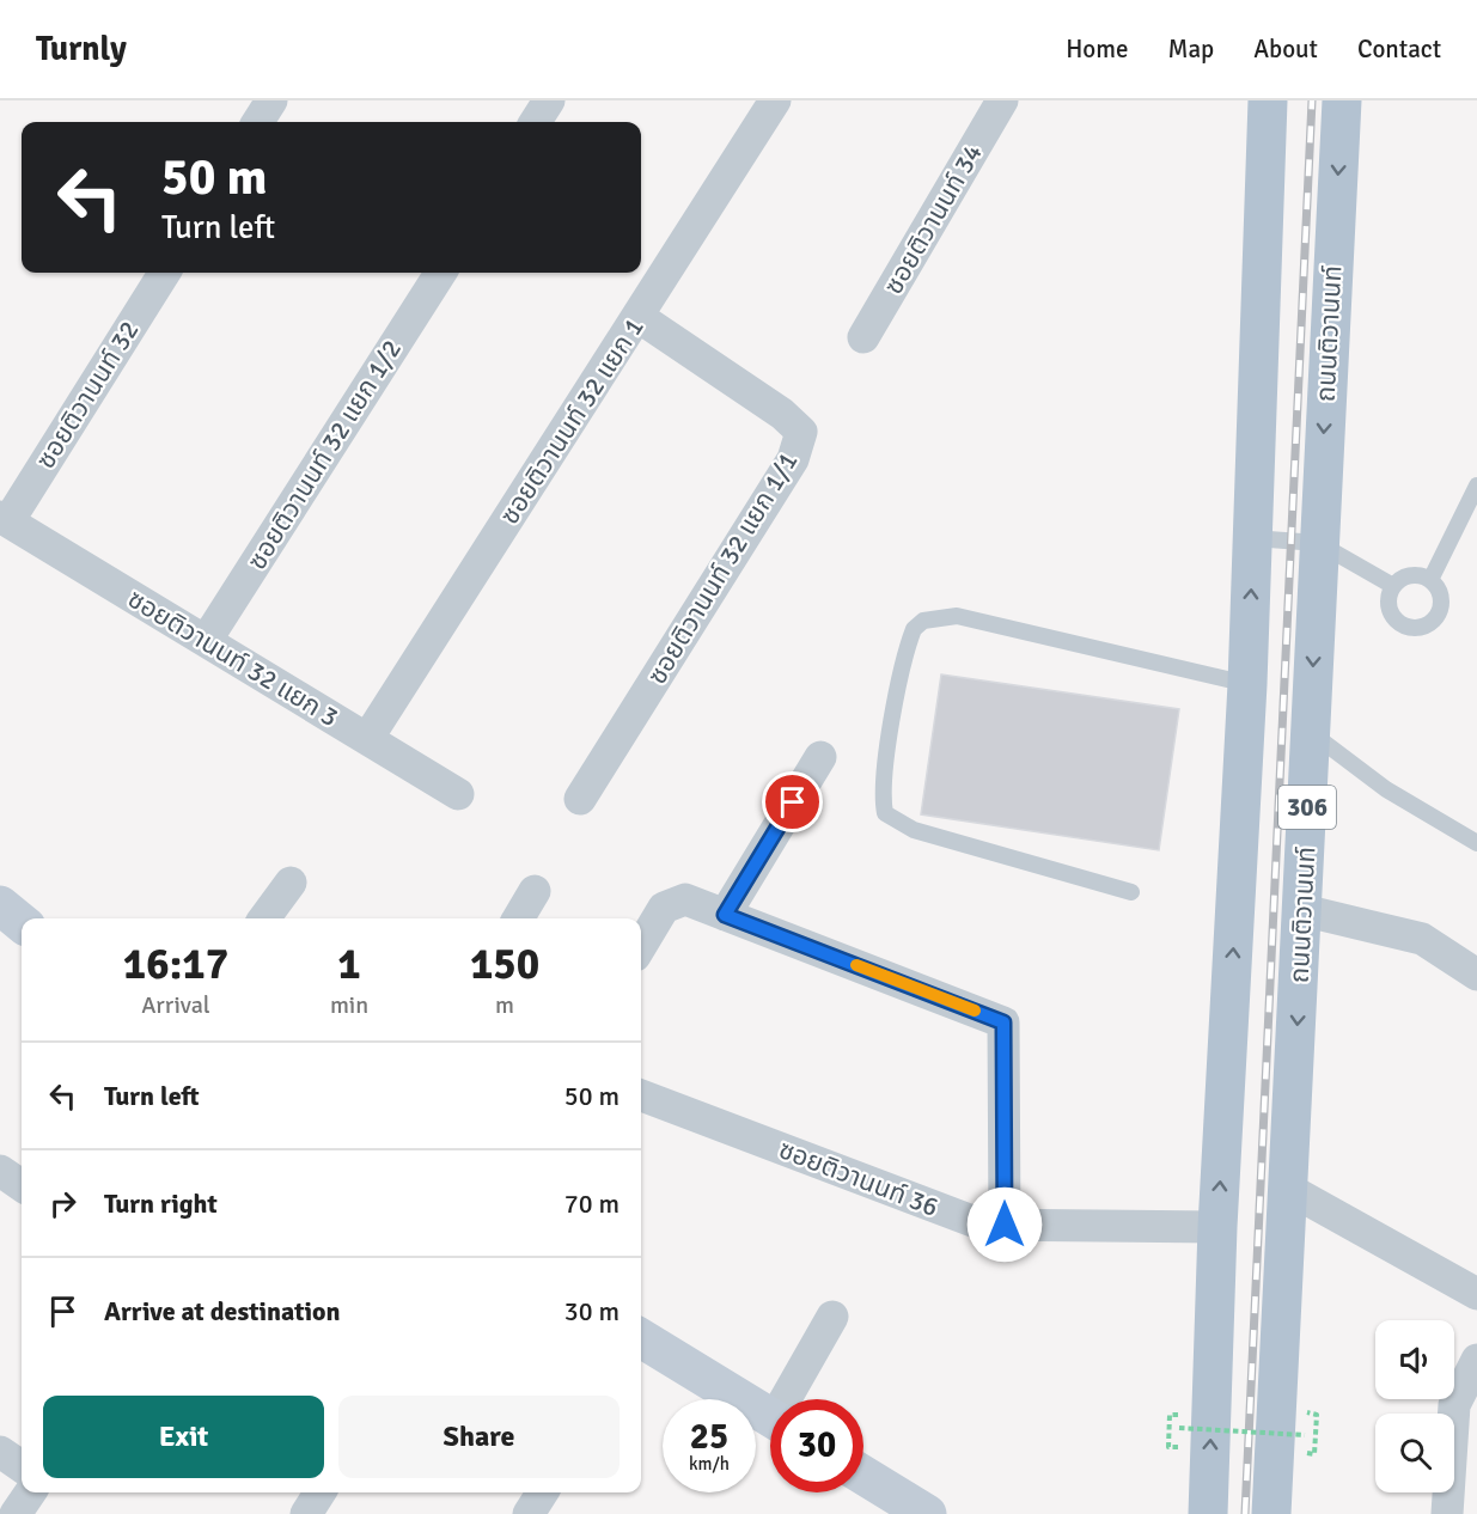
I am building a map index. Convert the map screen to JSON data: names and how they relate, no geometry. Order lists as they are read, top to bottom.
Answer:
{
  "streets": {
    "main road": ["ถนนติวานนท์", "306"],
    "street": [
      "ซอยติวานนท์ 34",
      "ซอยติวานนท์ 32",
      "ซอยติวานนท์ 32 แยก 1",
      "ซอยติวานนท์ 32 แยก 1/2",
      "ซอยติวานนท์ 32 แยก 1/1",
      "ซอยติวานนท์ 32 แยก 3",
      "ซอยติวานนท์ 36"
    ]
  },
  "crossings": [
    ["ซอยติวานนท์ 32", "ซอยติวานนท์ 32 แยก 3"],
    ["ซอยติวานนท์ 32 แยก 1", "ซอยติวานนท์ 32 แยก 1/1"],
    ["ซอยติวานนท์ 32 แยก 1", "ซอยติวานนท์ 32 แยก 3"],
    ["ซอยติวานนท์ 32 แยก 1/2", "ซอยติวานนท์ 32 แยก 3"],
    ["306", "ซอยติวานนท์ 36"]
  ],
  "page": {
    "header": "Turnly",
    "nav": [
      "Home",
      "Map",
      "About",
      "Contact"
    ],
    "turn": ["50 m", "Turn left"],
    "eta": [
      "16:17",
      "Arrival",
      "1",
      "min",
      "150",
      "m"
    ],
    "list": [
      {
        "name": "Turn left",
        "value": "50 m"
      },
      {
        "name": "Turn right",
        "value": "70 m"
      },
      {
        "name": "Arrive at destination",
        "value": "30 m"
      }
    ],
    "buttons": ["Exit", "Share"],
    "speed": "25 km/h",
    "limit": "30"
  }
}
